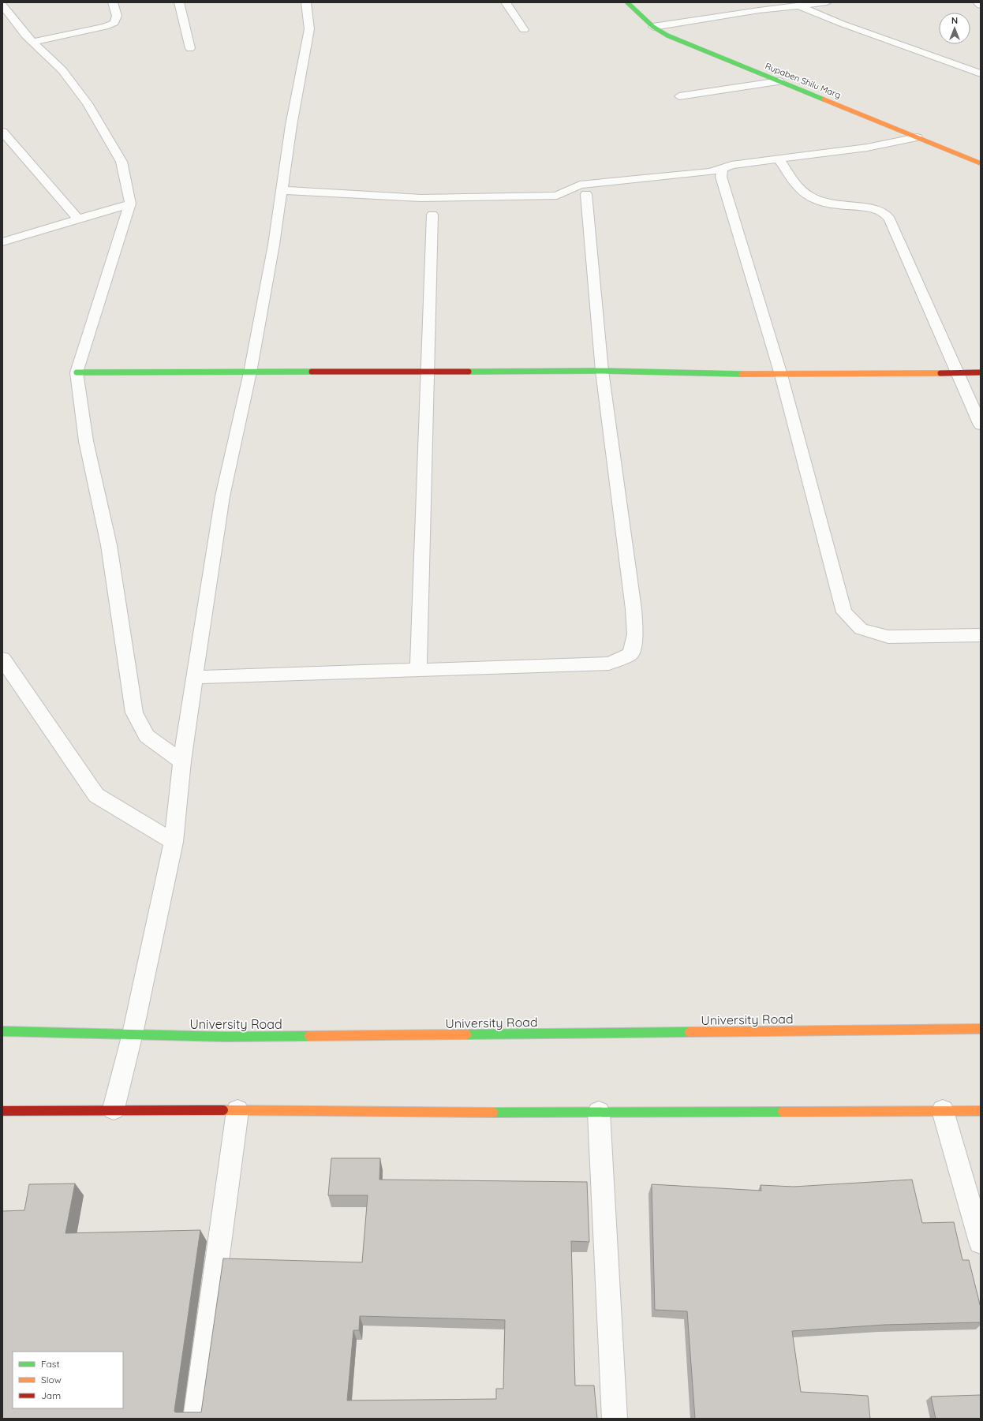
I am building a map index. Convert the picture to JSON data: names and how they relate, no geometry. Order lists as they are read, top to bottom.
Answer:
{
  "streets": {
    "street": ["Rupaben Shilu Marg", "University Road"]
  },
  "legend": ["Fast", "Slow", "Jam"],
  "north": "top"
}
